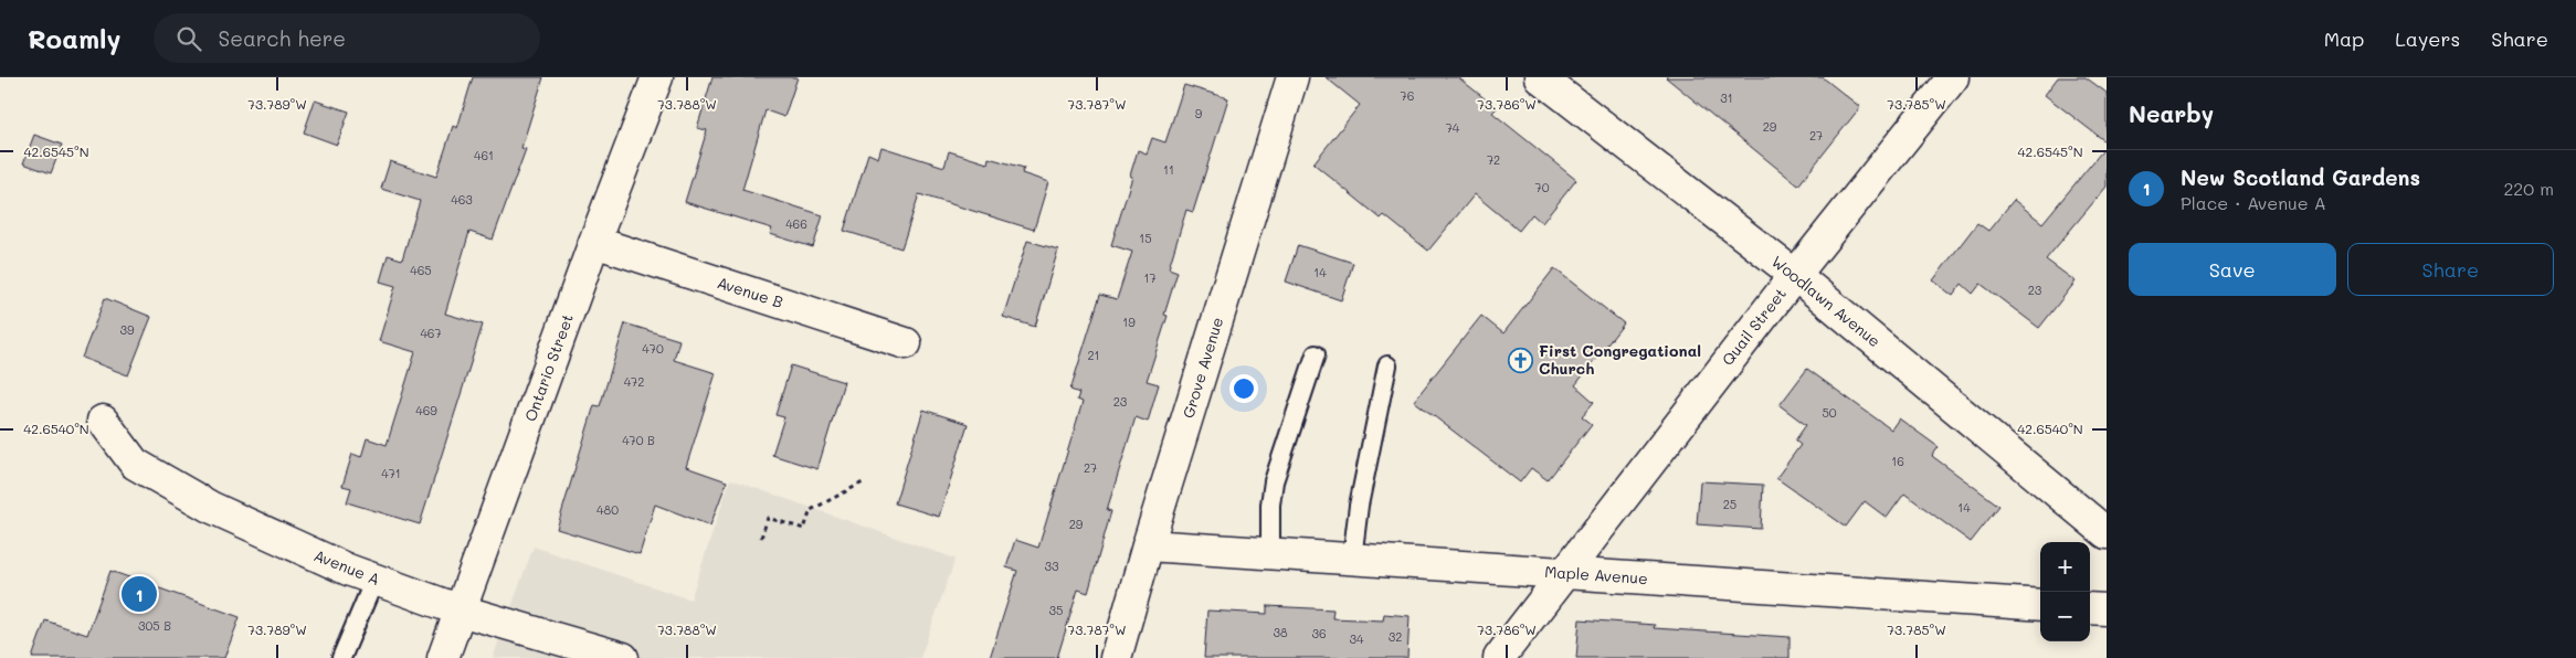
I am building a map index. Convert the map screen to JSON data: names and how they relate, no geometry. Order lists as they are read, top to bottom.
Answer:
{
  "streets": {
    "street": [
      "Avenue B",
      "Woodlawn Avenue",
      "Quail Street",
      "Ontario Street",
      "Grove Avenue",
      "Avenue A",
      "Maple Avenue"
    ]
  },
  "crossings": [
    ["Avenue B", "Ontario Street"],
    ["Woodlawn Avenue", "Quail Street"],
    ["Quail Street", "Maple Avenue"],
    ["Ontario Street", "Avenue A"],
    ["Grove Avenue", "Maple Avenue"]
  ],
  "places": {
    "church": ["First Congregational Church"]
  },
  "house_numbers": [
    "76",
    "31",
    "9",
    "29",
    "74",
    "27",
    "461",
    "72",
    "11",
    "70",
    "463",
    "466",
    "15",
    "465",
    "14",
    "17",
    "23",
    "19",
    "39",
    "467",
    "470",
    "21",
    "472",
    "23",
    "469",
    "50",
    "470 B",
    "16",
    "27",
    "471",
    "25",
    "14",
    "480",
    "29",
    "33",
    "35",
    "305 B",
    "38",
    "36",
    "32",
    "34"
  ],
  "page": {
    "header": "Roamly",
    "search": "Search here",
    "nav": ["Map", "Layers", "Share"],
    "heading": "Nearby",
    "list": [
      {
        "mark": "1",
        "name": "New Scotland Gardens",
        "note": "Place · Avenue A",
        "value": "220 m"
      }
    ],
    "buttons": ["Save", "Share"],
    "map_buttons": ["+", "−"],
    "pins": "1"
  },
  "coordinates": [
    "73.789°W",
    "73.788°W",
    "73.787°W",
    "73.786°W",
    "73.785°W",
    "42.6545°N",
    "42.6540°N"
  ]
}
